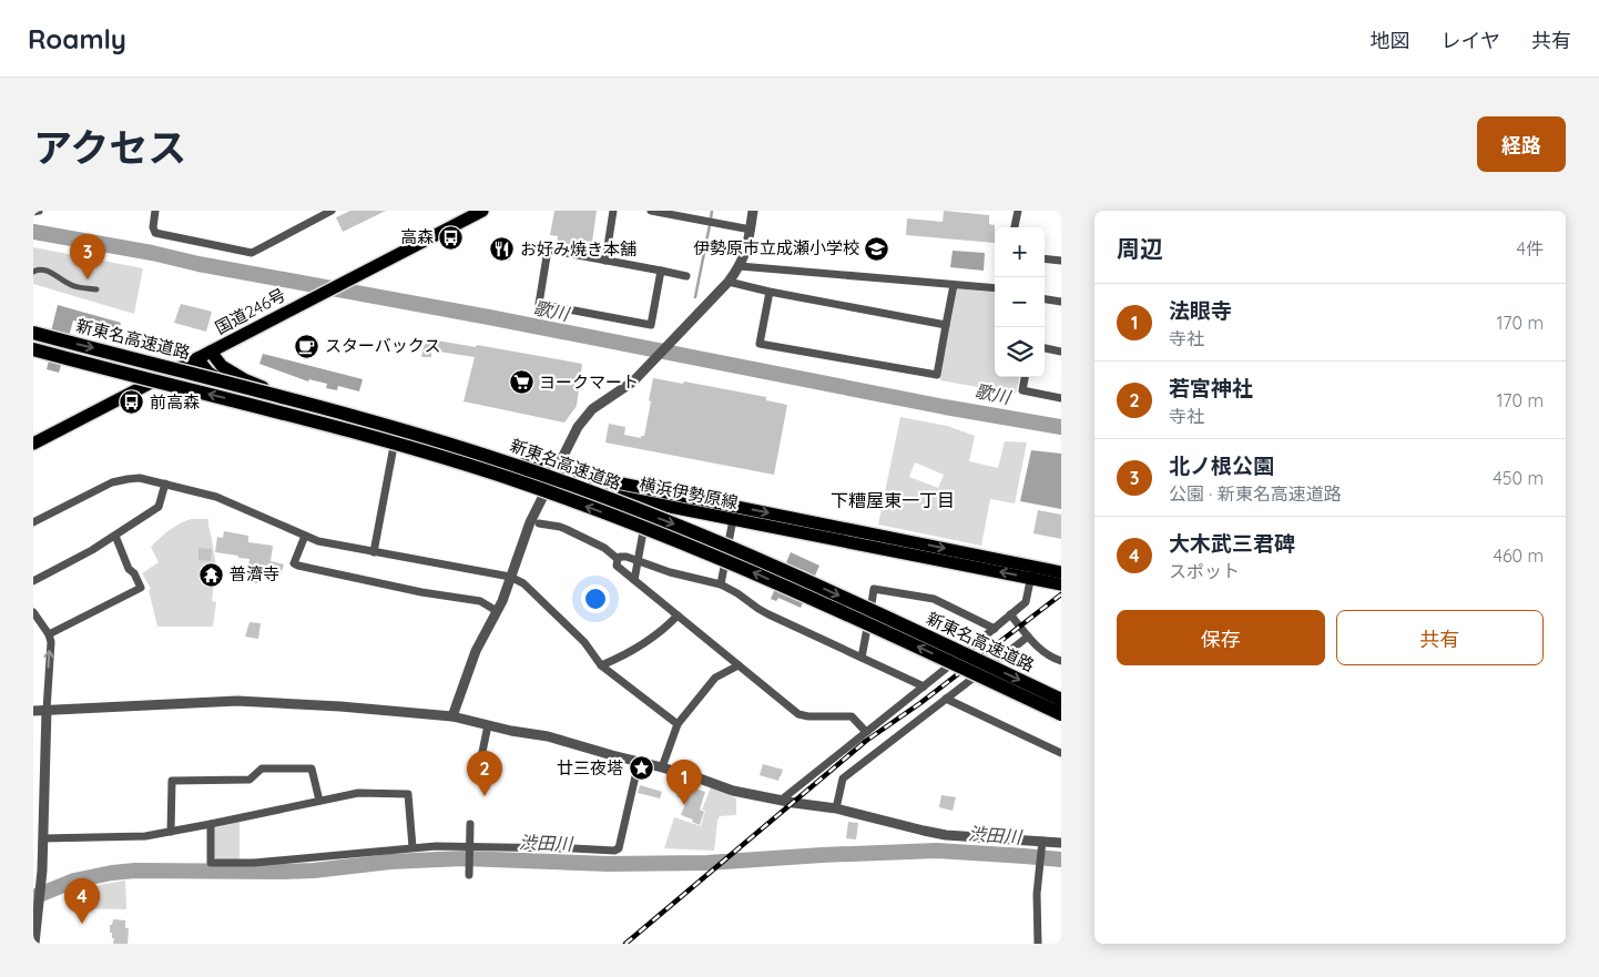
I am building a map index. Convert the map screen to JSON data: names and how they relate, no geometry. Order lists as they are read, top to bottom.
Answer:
{
  "streets": {
    "highway": ["新東名高速道路"],
    "main road": ["国道246号", "横浜伊勢原線"]
  },
  "crossings": [
    ["国道246号", "横浜伊勢原線"]
  ],
  "districts": ["下糟屋東一丁目"],
  "water": ["歌川", "渋田川"],
  "places": {
    "bus stop": ["高森", "前高森"],
    "school or university": ["伊勢原市立成瀬小学校"],
    "restaurant": ["お好み焼き本舗"],
    "cafe": ["スターバックス"],
    "supermarket": ["ヨークマート"],
    "temple": ["普濟寺"],
    "place": ["廿三夜塔"]
  },
  "page": {
    "header": "Roamly",
    "nav": ["地図", "レイヤ", "共有"],
    "title": "アクセス",
    "buttons": [
      "経路",
      ["保存", "共有"]
    ],
    "heading": ["周辺", "4件"],
    "map_buttons": ["+", "−"],
    "pins": [
      "3",
      "2",
      "1",
      "4"
    ],
    "list": [
      {
        "mark": "1",
        "name": "法眼寺",
        "note": "寺社",
        "value": "170 m"
      },
      {
        "mark": "2",
        "name": "若宮神社",
        "note": "寺社",
        "value": "170 m"
      },
      {
        "mark": "3",
        "name": "北ノ根公園",
        "note": "公園 · 新東名高速道路",
        "value": "450 m"
      },
      {
        "mark": "4",
        "name": "大木武三君碑",
        "note": "スポット",
        "value": "460 m"
      }
    ]
  }
}
